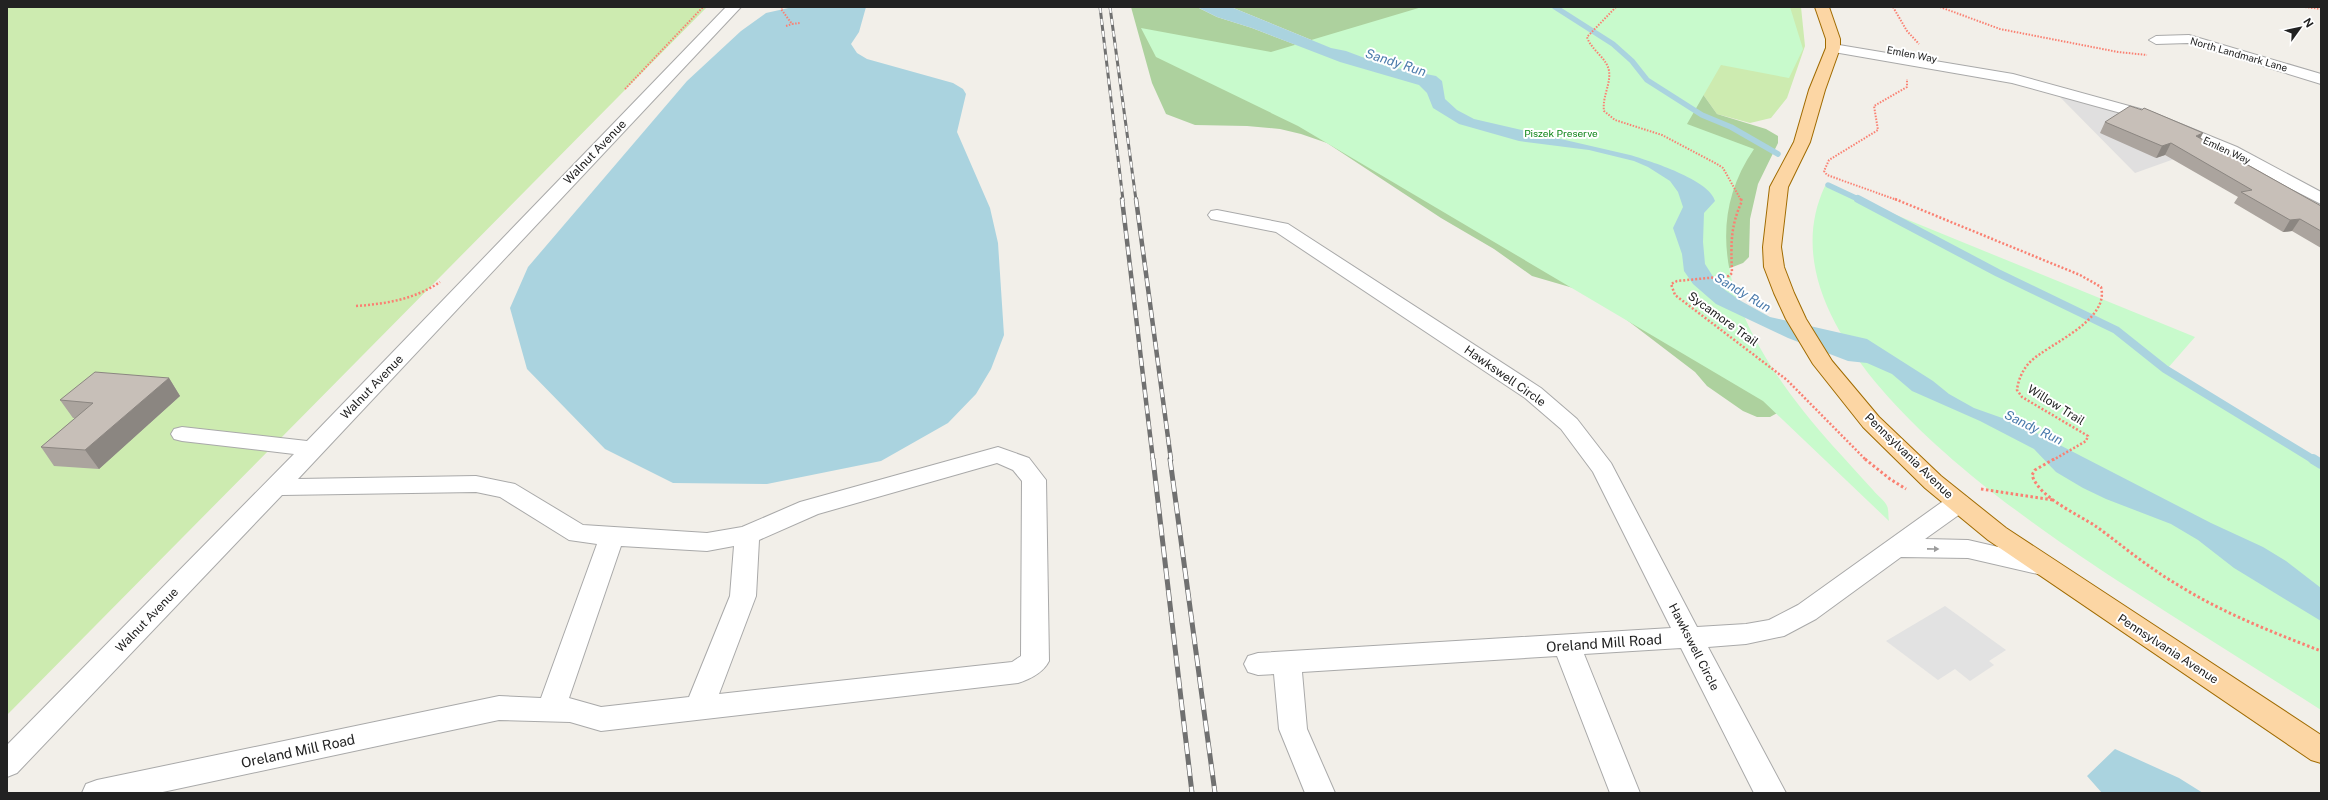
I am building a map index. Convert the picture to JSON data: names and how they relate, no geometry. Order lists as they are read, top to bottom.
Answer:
{
  "streets": {
    "main road": ["Pennsylvania Avenue"],
    "street": [
      "Emlen Way",
      "North Landmark Lane",
      "Walnut Avenue",
      "Hawkswell Circle",
      "Oreland Mill Road"
    ],
    "path": ["Sycamore Trail", "Willow Trail"]
  },
  "crossings": [
    ["Emlen Way", "Willow Trail"],
    ["Emlen Way", "Pennsylvania Avenue"],
    ["Hawkswell Circle", "Oreland Mill Road"],
    ["Pennsylvania Avenue", "Oreland Mill Road"]
  ],
  "water": ["Sandy Run"],
  "parks": ["Piszek Preserve"],
  "north": "top right"
}
